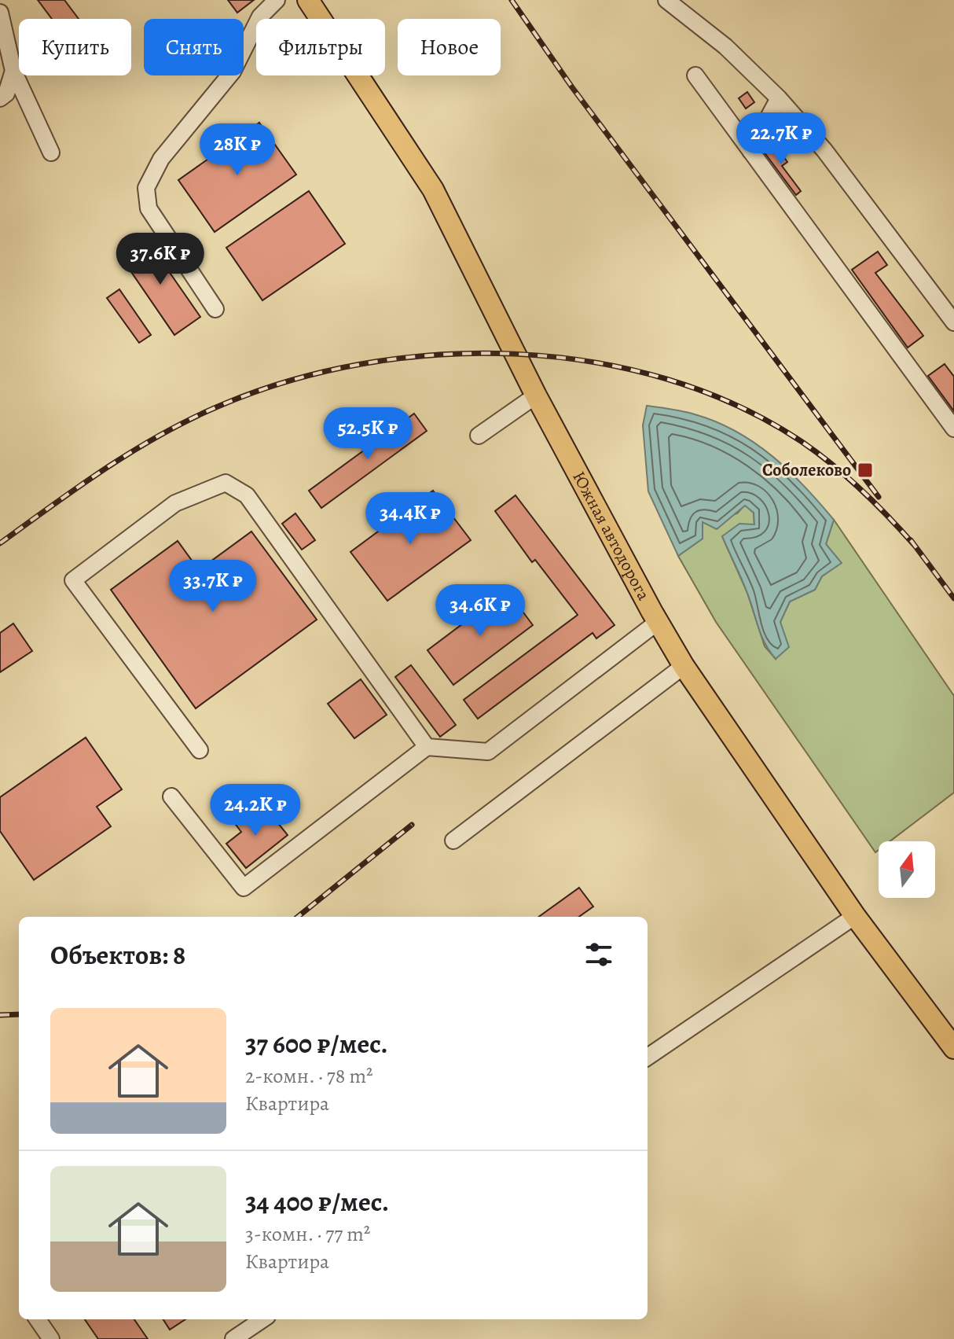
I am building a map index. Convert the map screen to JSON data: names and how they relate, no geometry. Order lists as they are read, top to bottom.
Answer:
{
  "streets": {
    "main road": ["Южная автодорога"]
  },
  "places": {
    "transit": ["Соболеково"]
  },
  "north": "top",
  "page": {
    "chip": [
      "Купить",
      "Снять",
      "Фильтры",
      "Новое"
    ],
    "price": [
      "22.7K ₽",
      "28K ₽",
      "37.6K ₽",
      "52.5K ₽",
      "34.4K ₽",
      "33.7K ₽",
      "34.6K ₽",
      "24.2K ₽"
    ],
    "heading": "Объектов: 8",
    "list": [
      {
        "name": "37 600 ₽/мес.",
        "note": "2-комн. · 78 m² · Квартира"
      },
      {
        "name": "34 400 ₽/мес.",
        "note": "3-комн. · 77 m² · Квартира"
      }
    ]
  }
}
